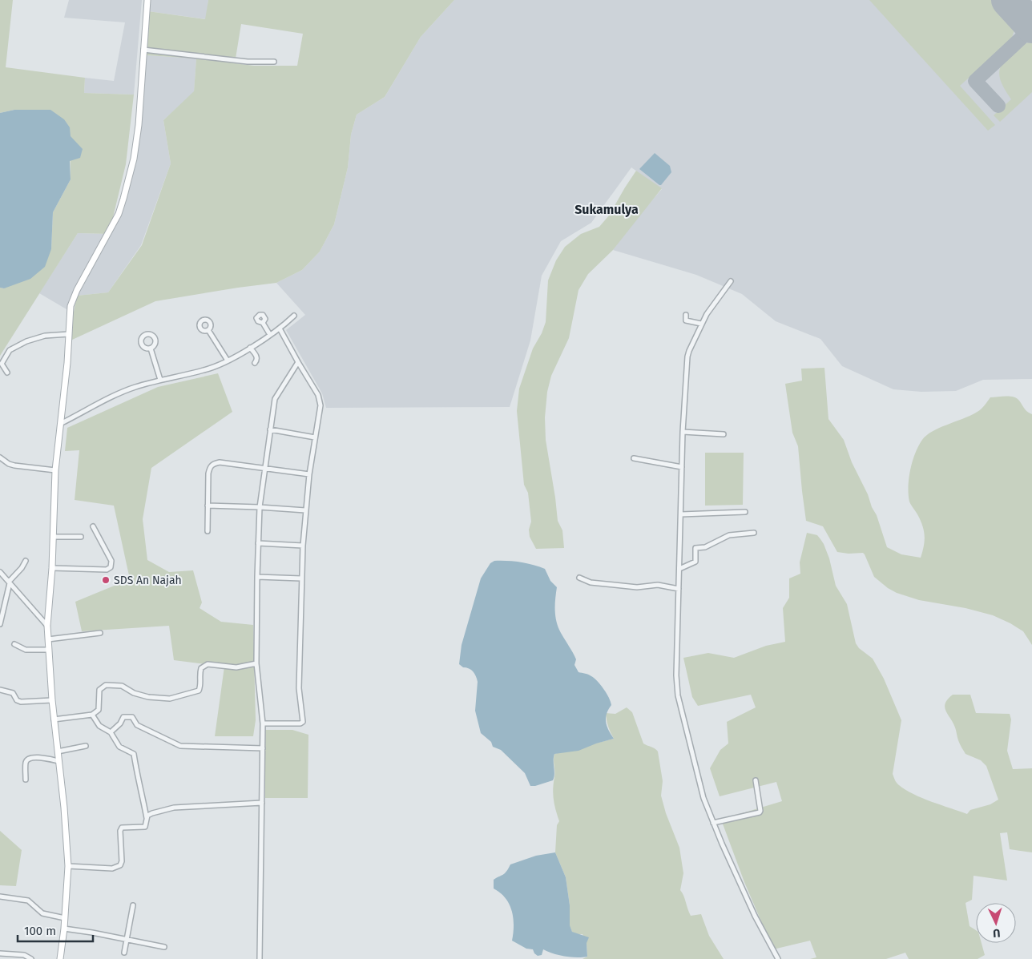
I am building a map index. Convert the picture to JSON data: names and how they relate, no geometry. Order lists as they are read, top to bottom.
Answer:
{
  "districts": ["Sukamulya"],
  "places": ["SDS An Najah"],
  "scale_bar": "100 m",
  "north": "bottom"
}
